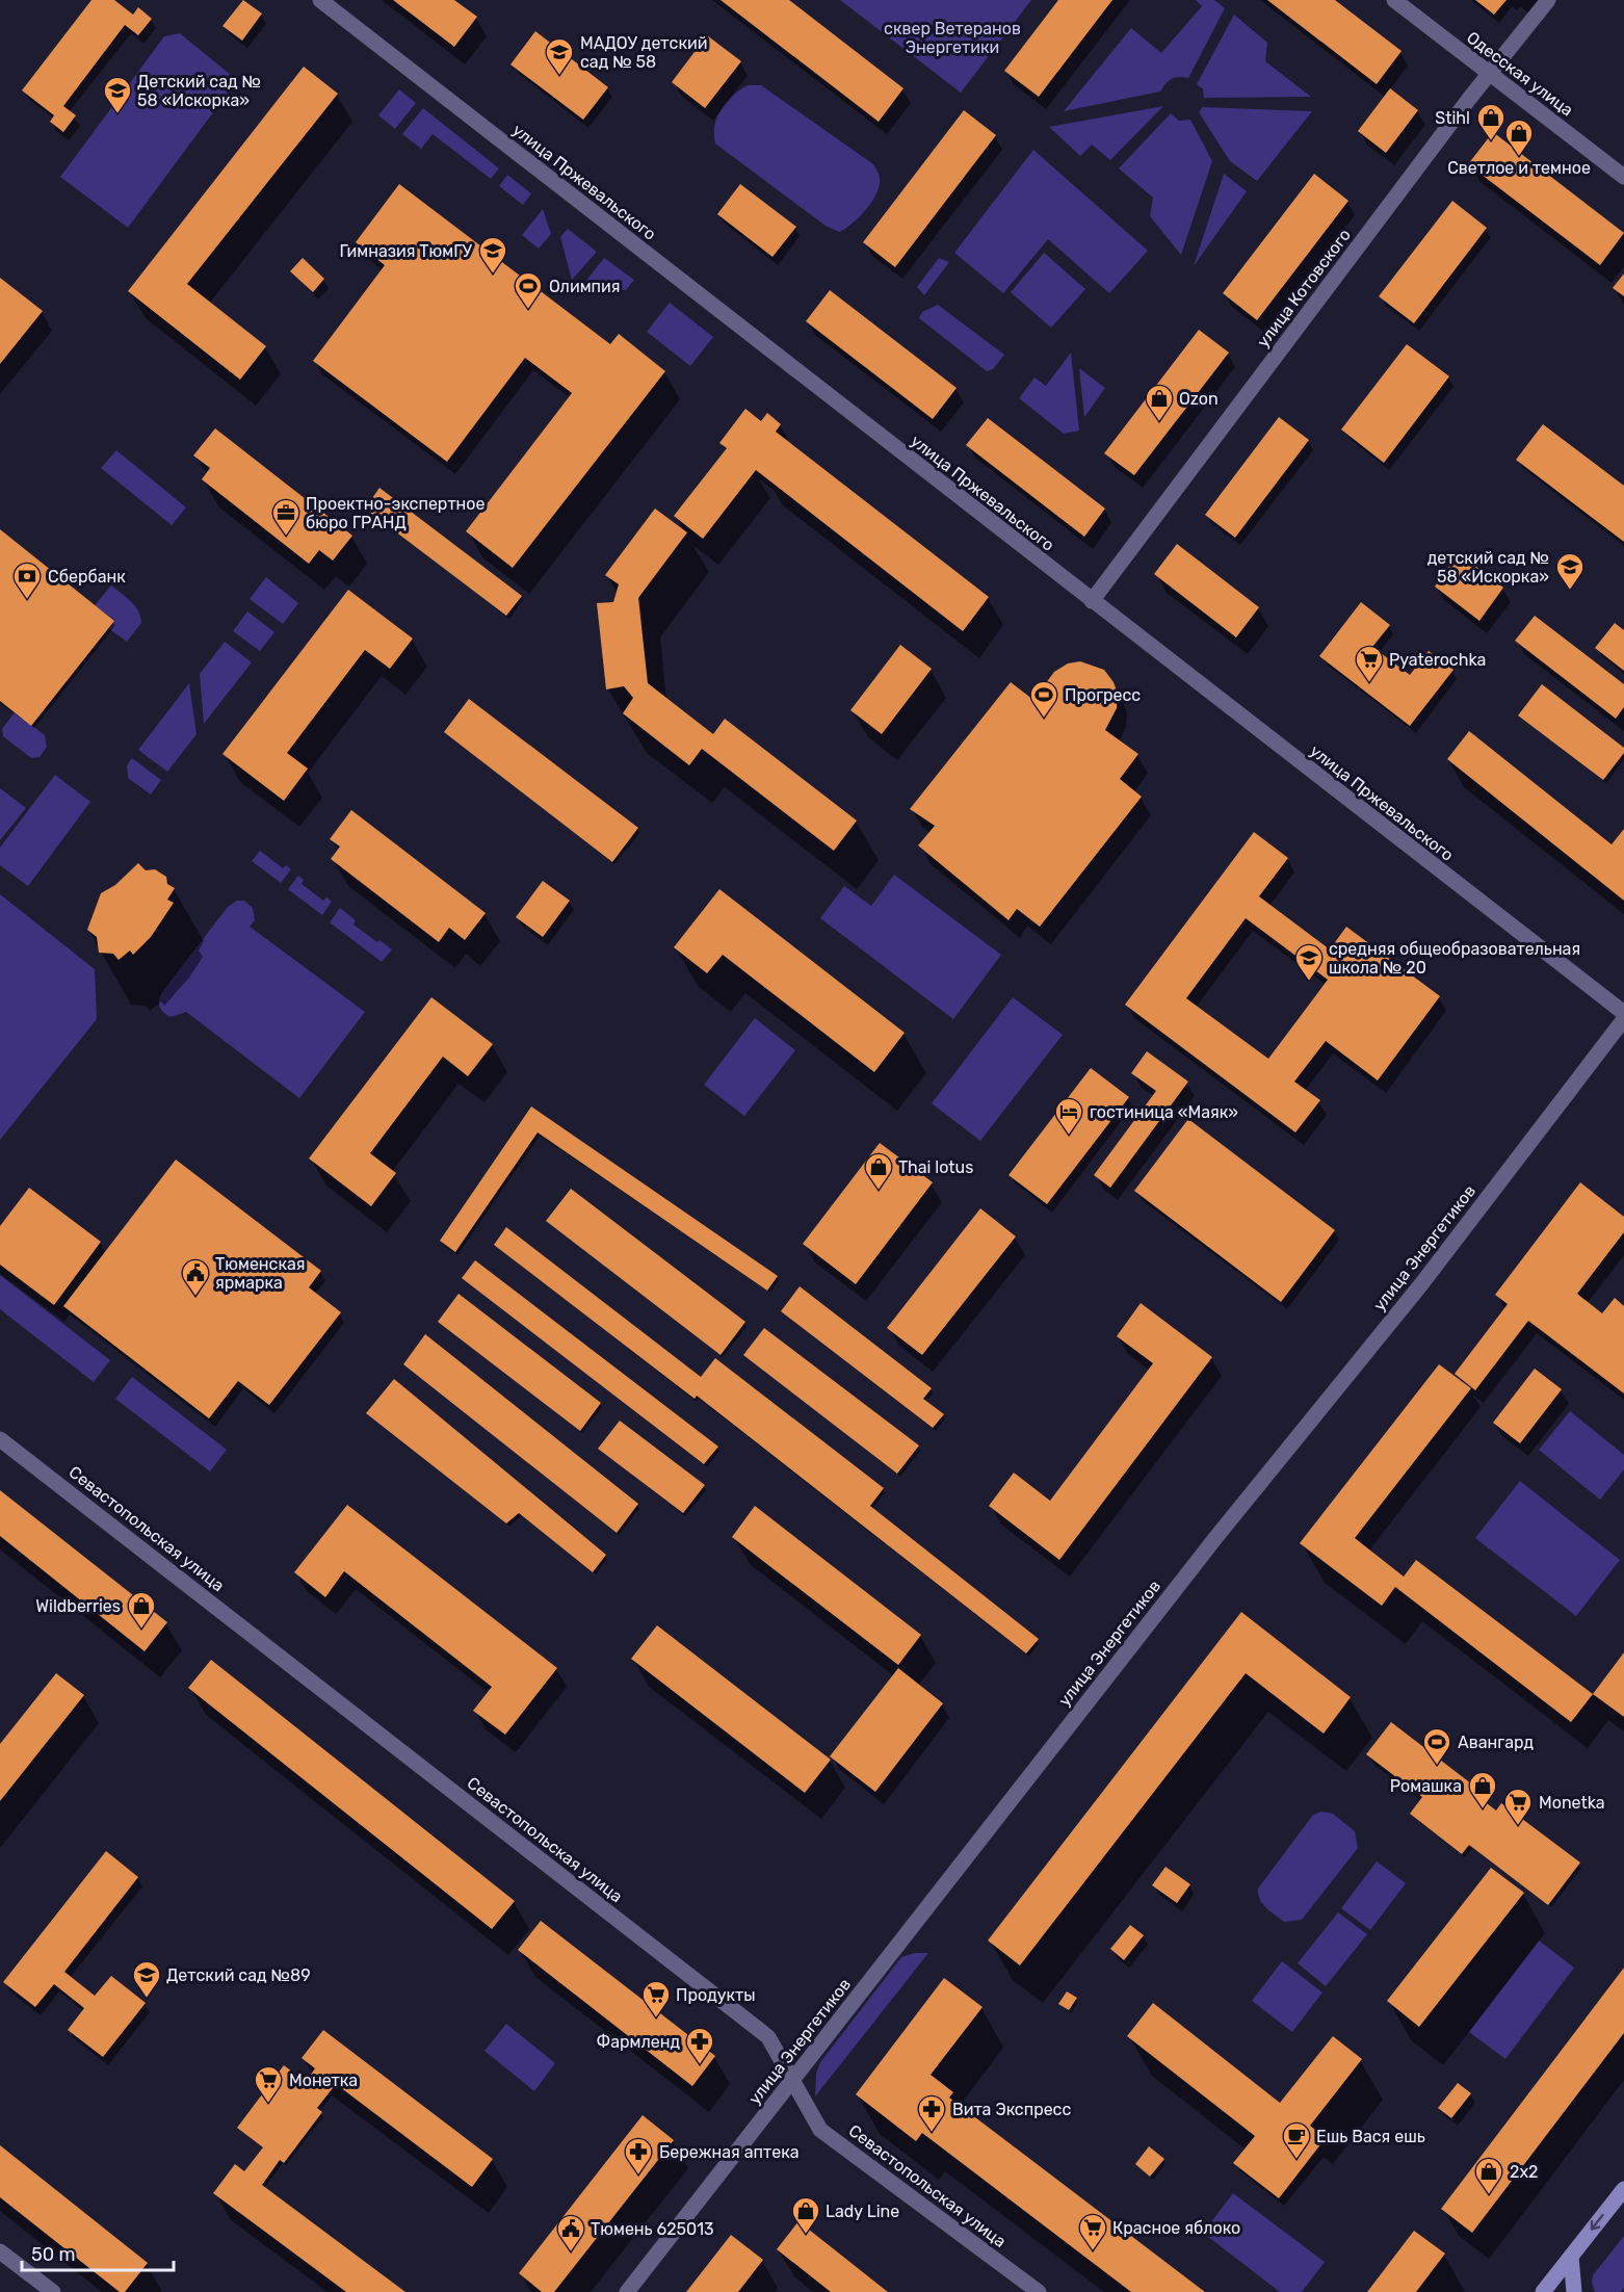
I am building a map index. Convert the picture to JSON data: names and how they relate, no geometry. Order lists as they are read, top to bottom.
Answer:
{
  "streets": {
    "street": [
      "Одесская улица",
      "улица Пржевальского",
      "улица Котовского",
      "улица Энергетиков",
      "Севастопольская улица"
    ]
  },
  "crossings": [
    ["Одесская улица", "улица Котовского"],
    ["улица Пржевальского", "улица Котовского"],
    ["улица Энергетиков", "Севастопольская улица"]
  ],
  "parks": ["сквер Ветеранов Энергетики"],
  "places": {
    "school or university": [
      "МАДОУ детский сад № 58",
      "Детский сад № 58 «Искорка»",
      "Гимназия ТюмГУ",
      "детский сад № 58 «Искорка»",
      "средняя общеобразовательная школа № 20",
      "Детский сад №89"
    ],
    "shop": [
      "Stihl",
      "Светлое и темное",
      "Ozon",
      "Thai lotus",
      "Wildberries",
      "Ромашка",
      "2х2",
      "Lady Line"
    ],
    "sports": ["Олимпия", "Прогресс", "Авангард"],
    "office": ["Проектно-экспертное бюро ГРАНД"],
    "bank": ["Сбербанк"],
    "supermarket": [
      "Pyaterochka",
      "Monetka",
      "Продукты",
      "Монетка",
      "Красное яблоко"
    ],
    "hotel": ["гостиница «Маяк»"],
    "public building": ["Тюменская ярмарка", "Тюмень 625013"],
    "pharmacy": ["Фармленд", "Вита Экспресс", "Бережная аптека"],
    "cafe": ["Ешь Вася ешь"]
  },
  "scale_bar": "50 m"
}
